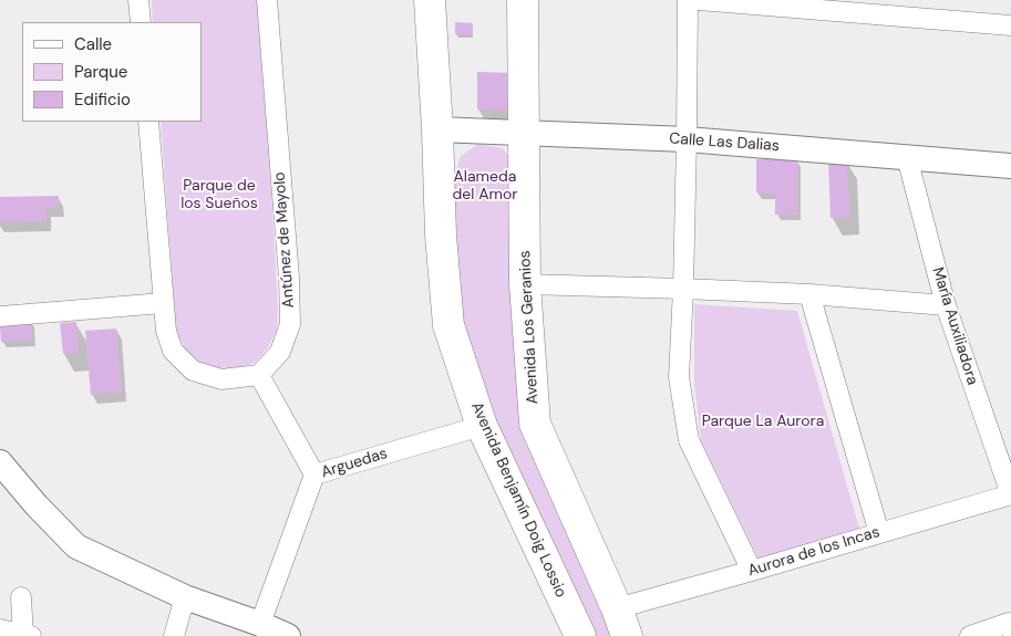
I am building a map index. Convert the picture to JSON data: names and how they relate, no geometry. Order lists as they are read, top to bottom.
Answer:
{
  "streets": {
    "main road": ["Avenida Los Geranios", "Avenida Benjamín Doig Lossio"],
    "street": [
      "Calle Las Dalias",
      "Antúnez de Mayolo",
      "María Auxiliadora",
      "Arguedas",
      "Aurora de los Incas"
    ]
  },
  "crossings": [
    ["Calle Las Dalias", "María Auxiliadora"],
    ["Calle Las Dalias", "Avenida Los Geranios"],
    ["Calle Las Dalias", "Avenida Benjamín Doig Lossio"],
    ["María Auxiliadora", "Aurora de los Incas"],
    ["Avenida Los Geranios", "Aurora de los Incas"],
    ["Arguedas", "Avenida Benjamín Doig Lossio"]
  ],
  "parks": ["Alameda del Amor", "Parque de los Sueños", "Parque La Aurora"],
  "legend": ["Calle", "Parque", "Edificio"]
}
